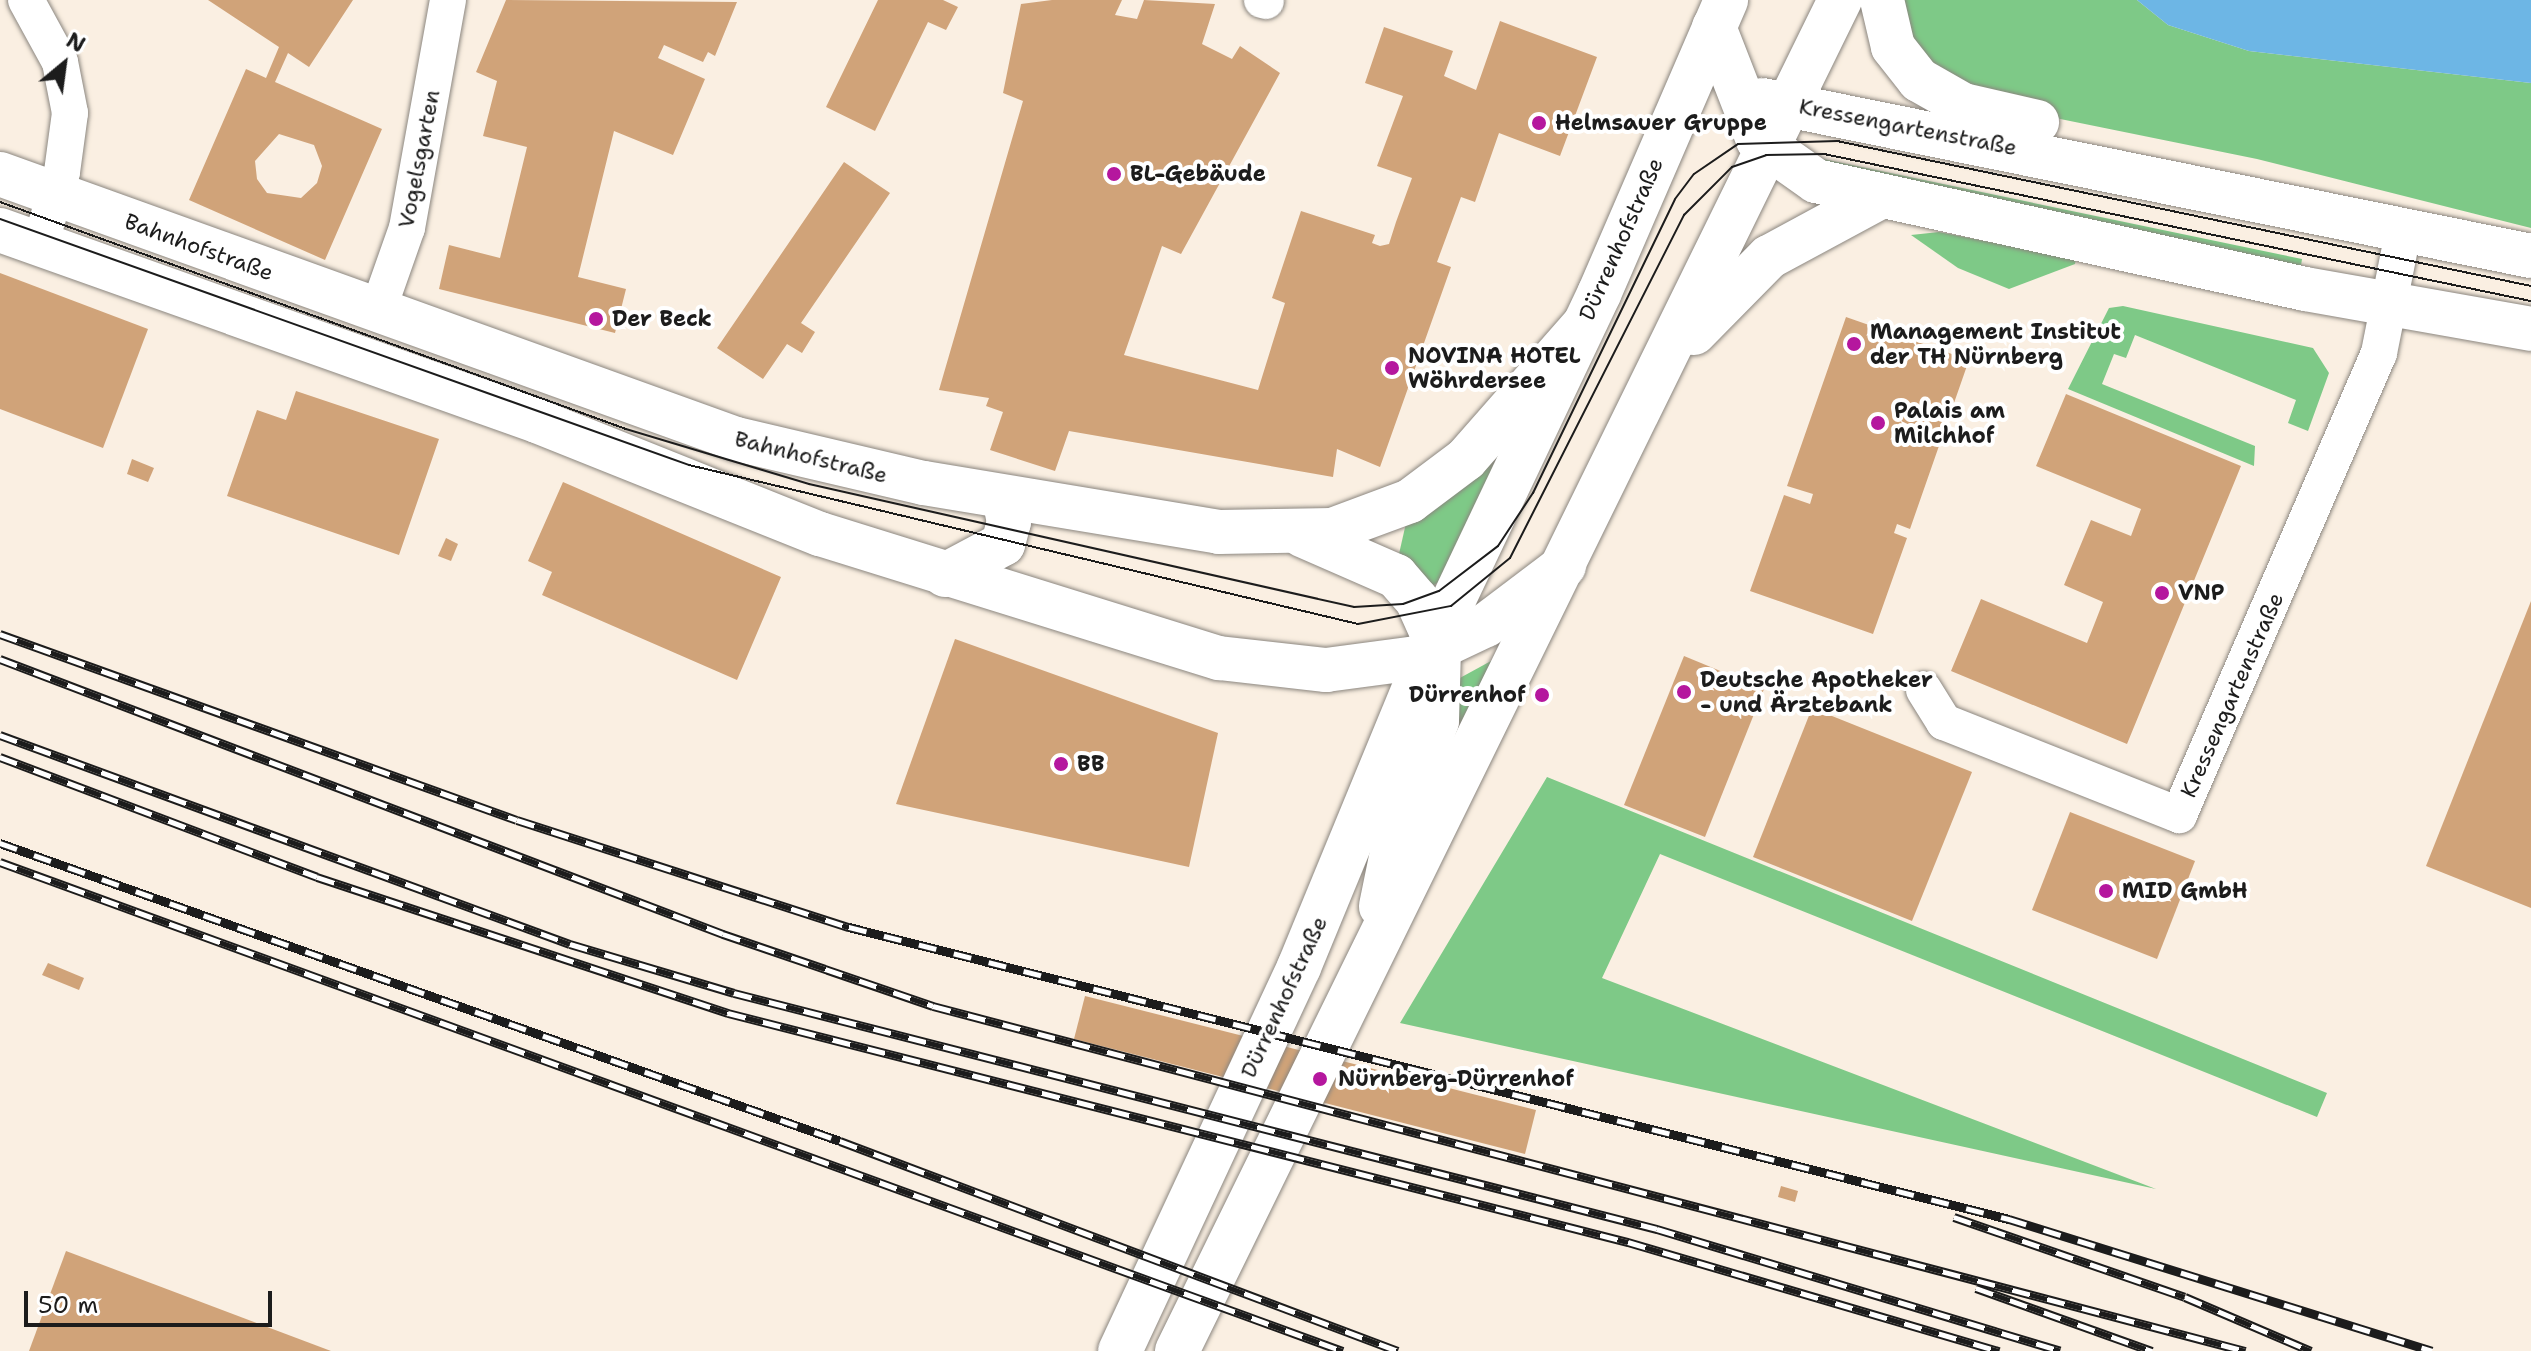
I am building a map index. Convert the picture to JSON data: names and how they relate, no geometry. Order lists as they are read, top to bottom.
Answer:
{
  "streets": {
    "main road": ["Kressengartenstraße", "Dürrenhofstraße", "Bahnhofstraße"],
    "street": ["Vogelsgarten"]
  },
  "crossings": [
    ["Kressengartenstraße", "Dürrenhofstraße"],
    ["Vogelsgarten", "Bahnhofstraße"],
    ["Dürrenhofstraße", "Bahnhofstraße"]
  ],
  "places": [
    "Helmsauer Gruppe",
    "BL-Gebäude",
    "Der Beck",
    "Management Institut der TH Nürnberg",
    "NOVINA HOTEL Wöhrdersee",
    "Palais am Milchhof",
    "VNP",
    "Deutsche Apotheker - und Ärztebank",
    "Dürrenhof",
    "BB",
    "MID GmbH",
    "Nürnberg-Dürrenhof"
  ],
  "scale_bar": "50 m",
  "north": "top right"
}
